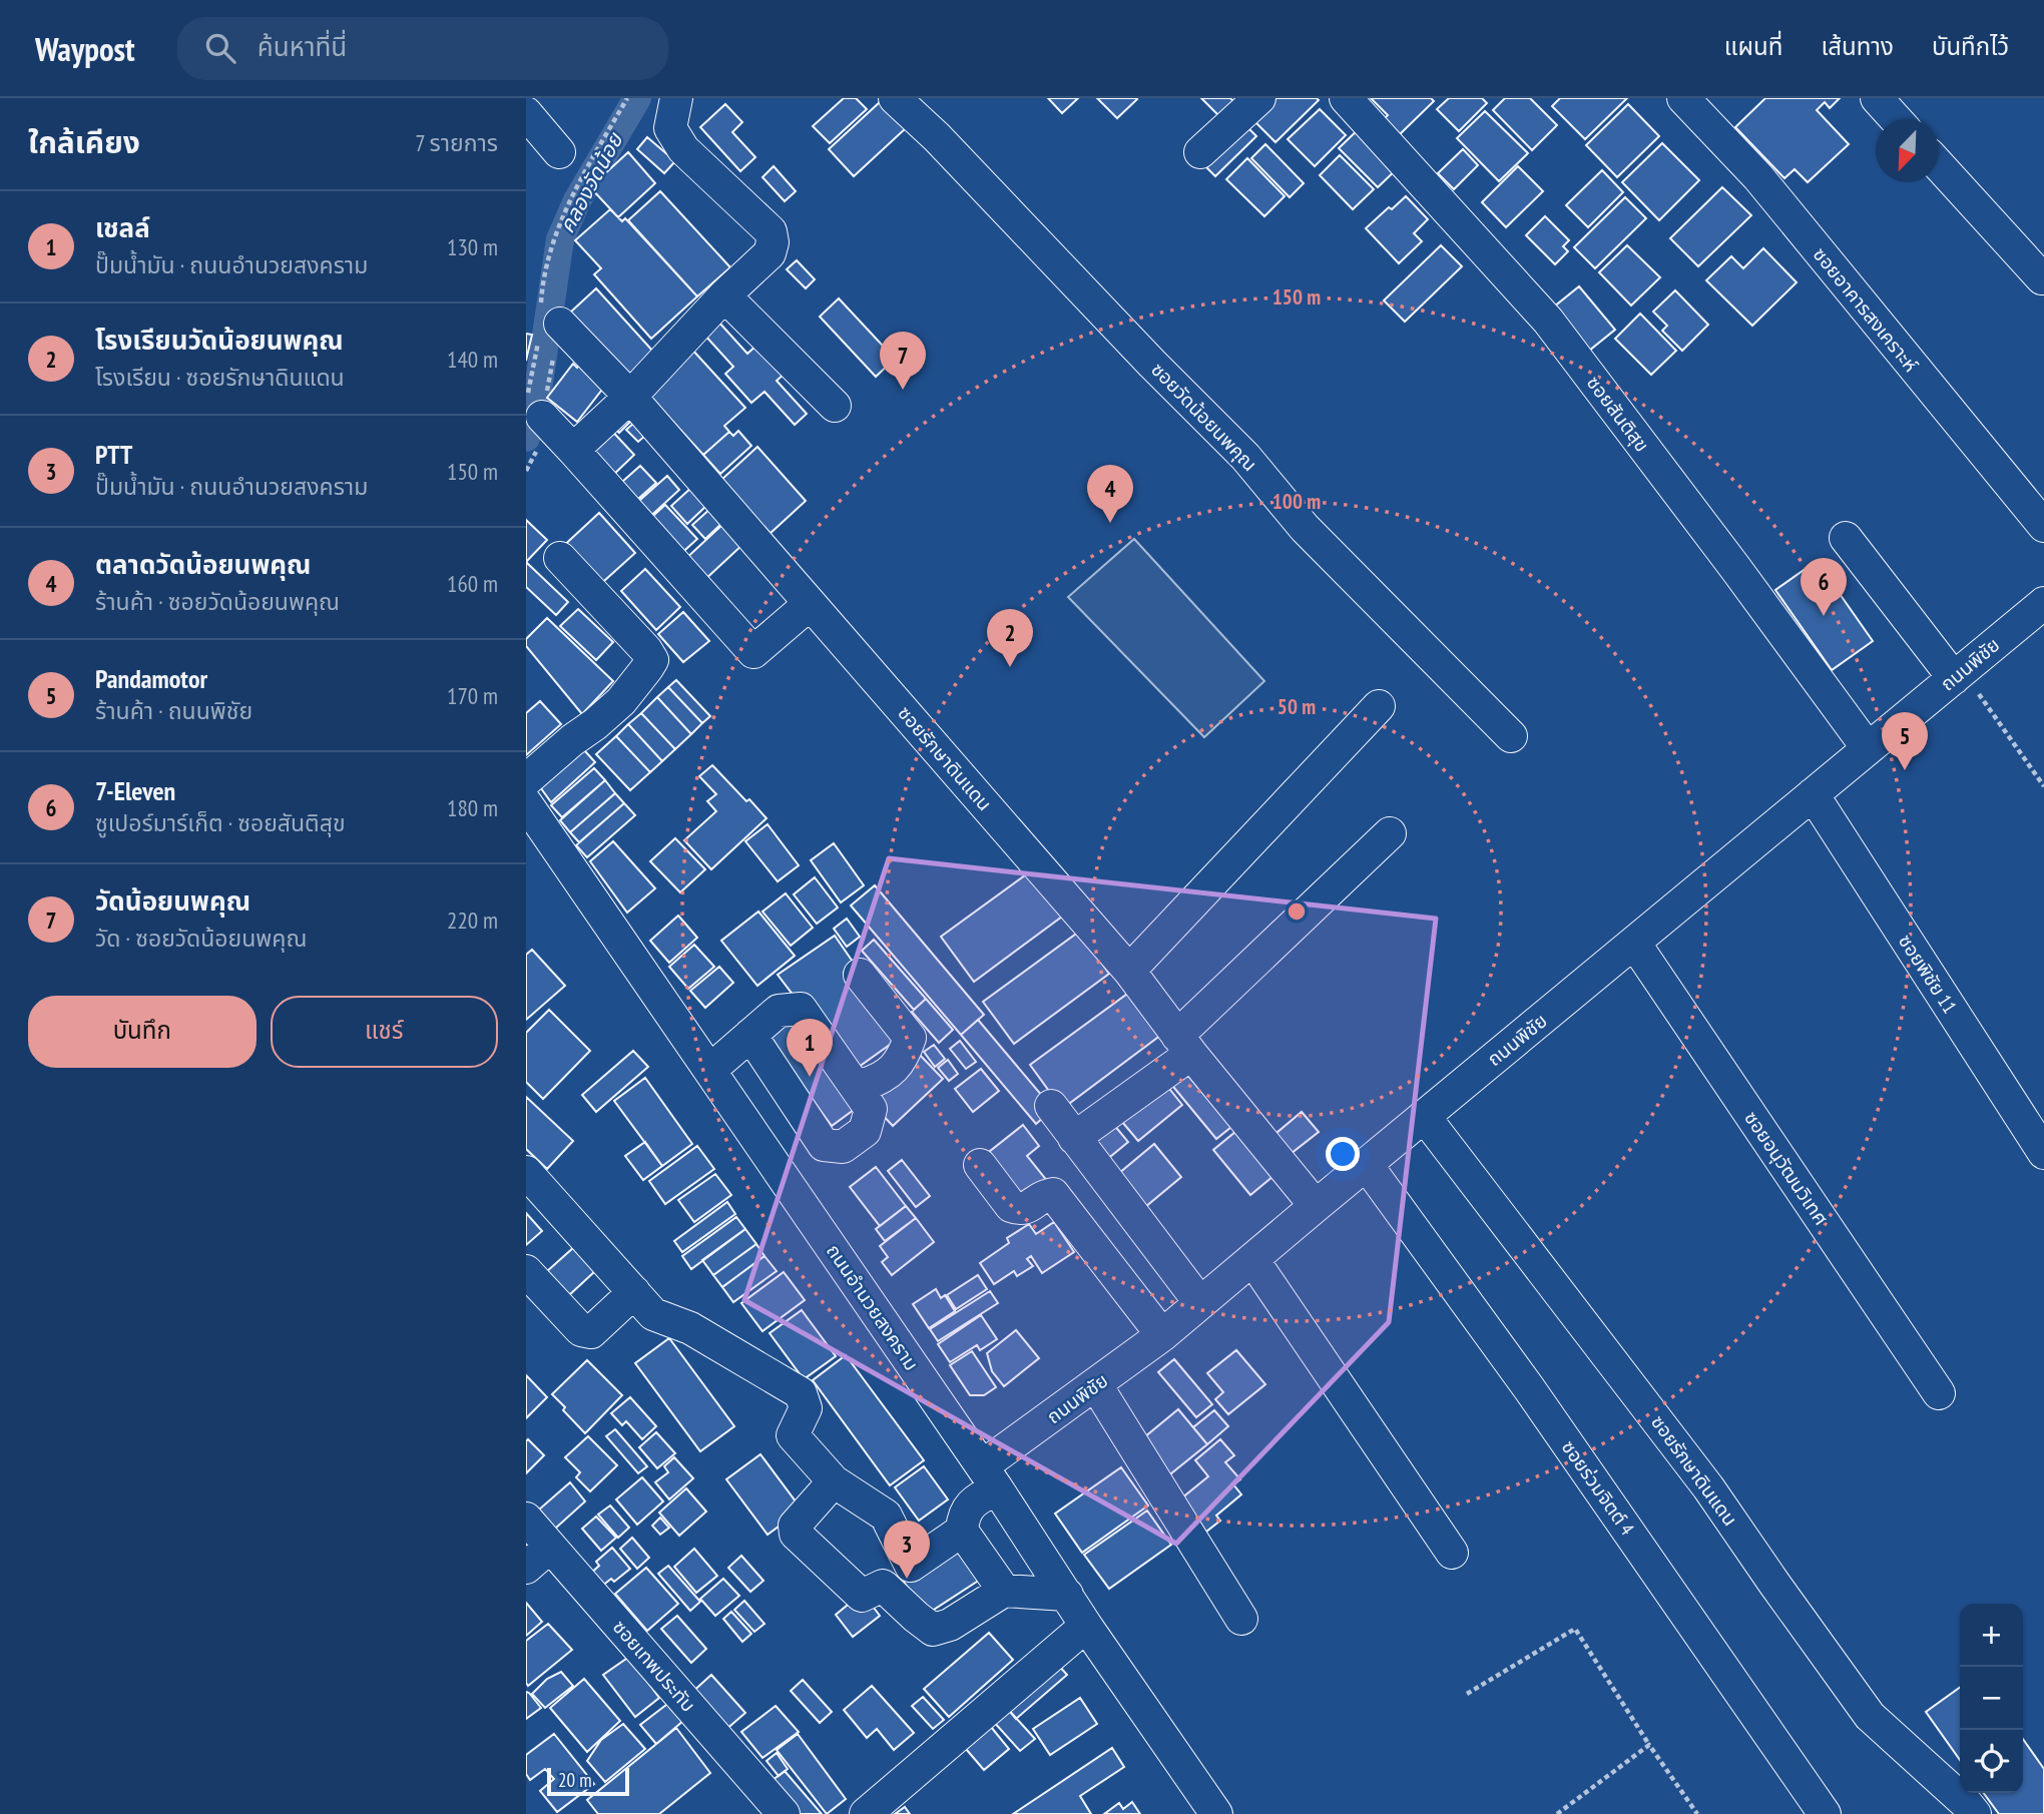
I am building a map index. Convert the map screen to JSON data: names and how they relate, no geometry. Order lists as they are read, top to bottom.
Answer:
{
  "streets": {
    "street": [
      "ซอยอาคารสงเคราะห์",
      "ซอยสันติสุข",
      "ซอยวัดน้อยนพคุณ",
      "ถนนพิชัย",
      "ซอยรักษาดินแดน",
      "ซอยพิชัย 11",
      "ซอยอนุวัฒนวิเทศ",
      "ถนนอำนวยสงคราม",
      "ซอยร่วมจิตต์ 4",
      "ซอยเทพประทับ"
    ]
  },
  "crossings": [
    ["ซอยสันติสุข", "ถนนพิชัย"],
    ["ถนนพิชัย", "ซอยรักษาดินแดน"],
    ["ถนนพิชัย", "ซอยพิชัย 11"],
    ["ถนนพิชัย", "ซอยอนุวัฒนวิเทศ"],
    ["ถนนพิชัย", "ถนนอำนวยสงคราม"],
    ["ถนนพิชัย", "ซอยร่วมจิตต์ 4"]
  ],
  "water": ["คลองวัดน้อย"],
  "scale_bar": "20 m",
  "north": "bottom left",
  "page": {
    "header": "Waypost",
    "search": "ค้นหาที่นี่",
    "nav": ["แผนที่", "เส้นทาง", "บันทึกไว้"],
    "heading": ["ใกล้เคียง", "7 รายการ"],
    "list": [
      {
        "mark": "1",
        "name": "เชลล์",
        "note": "ปั๊มน้ำมัน · ถนนอำนวยสงคราม",
        "value": "130 m"
      },
      {
        "mark": "2",
        "name": "โรงเรียนวัดน้อยนพคุณ",
        "note": "โรงเรียน · ซอยรักษาดินแดน",
        "value": "140 m"
      },
      {
        "mark": "3",
        "name": "PTT",
        "note": "ปั๊มน้ำมัน · ถนนอำนวยสงคราม",
        "value": "150 m"
      },
      {
        "mark": "4",
        "name": "ตลาดวัดน้อยนพคุณ",
        "note": "ร้านค้า · ซอยวัดน้อยนพคุณ",
        "value": "160 m"
      },
      {
        "mark": "5",
        "name": "Pandamotor",
        "note": "ร้านค้า · ถนนพิชัย",
        "value": "170 m"
      },
      {
        "mark": "6",
        "name": "7-Eleven",
        "note": "ซูเปอร์มาร์เก็ต · ซอยสันติสุข",
        "value": "180 m"
      },
      {
        "mark": "7",
        "name": "วัดน้อยนพคุณ",
        "note": "วัด · ซอยวัดน้อยนพคุณ",
        "value": "220 m"
      }
    ],
    "pins": [
      "7",
      "4",
      "6",
      "2",
      "5",
      "1",
      "3"
    ],
    "buttons": ["บันทึก", "แชร์"],
    "map_buttons": ["+", "−"],
    "scale": "20 m"
  },
  "rings": ["150 m", "100 m", "50 m"]
}
